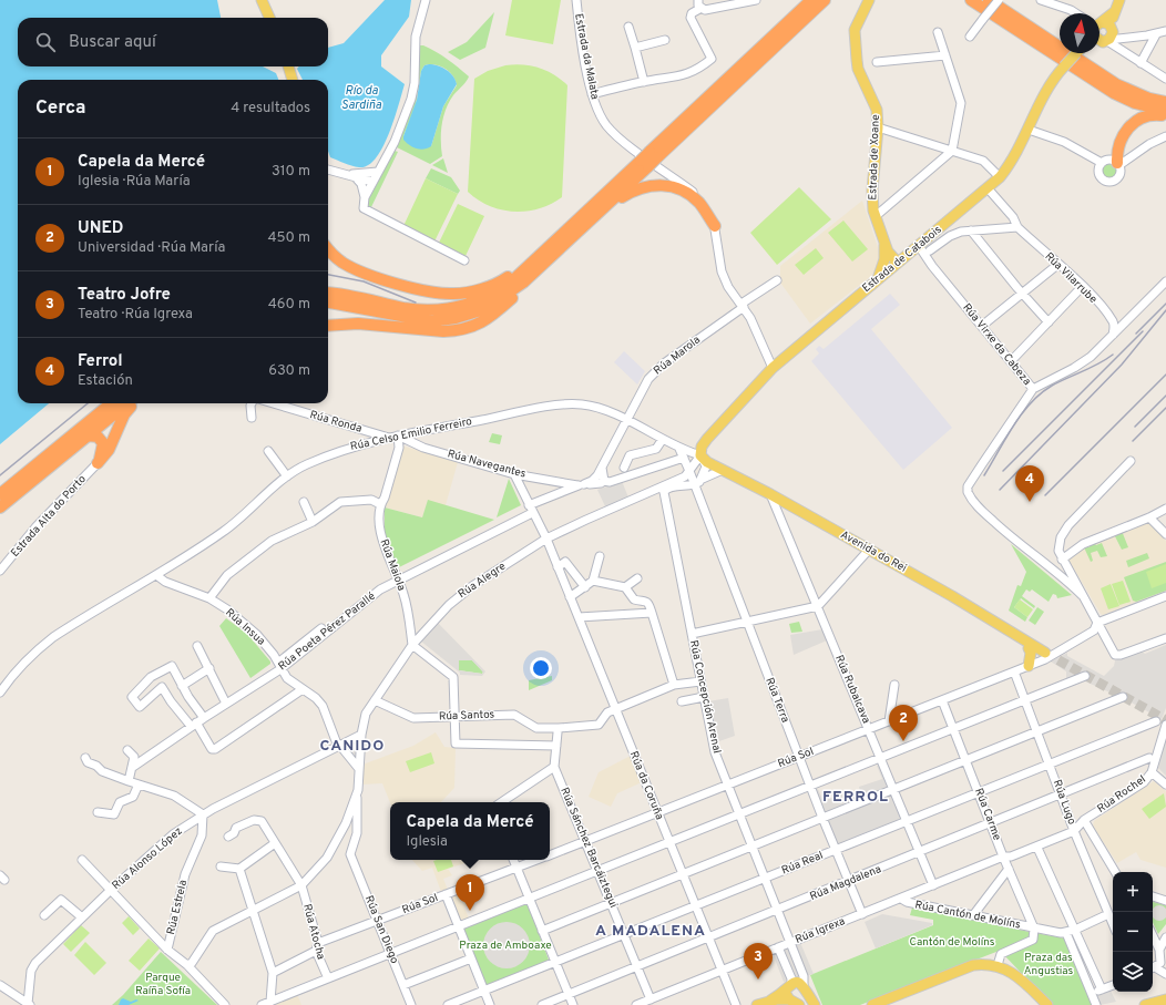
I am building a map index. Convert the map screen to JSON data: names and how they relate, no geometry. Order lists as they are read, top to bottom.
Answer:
{
  "streets": {
    "main road": ["Estrada de Xoane", "Estrada de Catabois", "Avenida do Rei"],
    "street": [
      "Estrada da Malata",
      "Rúa Vilarrube",
      "Rúa Virxe da Cabeza",
      "Rúa Marola",
      "Rúa Ronda",
      "Rúa Celso Emilio Ferreiro",
      "Rúa Navegantes",
      "Estrada Alta do Porto",
      "Rúa Maiola",
      "Rúa Alegre",
      "Rúa Insua",
      "Rúa Poeta Pérez Parallé",
      "Rúa Rubalcava",
      "Rúa Concepción Arenal",
      "Rúa Terra",
      "Rúa Santos",
      "Rúa Sol",
      "Rúa da Coruña",
      "Rúa Rochel",
      "Rúa Lugo",
      "Rúa Carme",
      "Rúa Sánchez Barcáiztegui",
      "Rúa Alonso López",
      "Rúa Real",
      "Rúa Magdalena",
      "Rúa Estrela",
      "Rúa Cantón de Molíns",
      "Rúa San Diego",
      "Rúa Igrexa",
      "Rúa Atocha"
    ]
  },
  "crossings": [
    ["Estrada de Catabois", "Rúa Vilarrube"],
    ["Estrada de Catabois", "Rúa Virxe da Cabeza"],
    ["Estrada de Catabois", "Rúa Celso Emilio Ferreiro"],
    ["Estrada de Catabois", "Avenida do Rei"],
    ["Rúa Marola", "Rúa Celso Emilio Ferreiro"],
    ["Rúa Marola", "Rúa Navegantes"],
    ["Rúa Ronda", "Rúa Celso Emilio Ferreiro"],
    ["Rúa Celso Emilio Ferreiro", "Rúa Navegantes"],
    ["Rúa Celso Emilio Ferreiro", "Avenida do Rei"],
    ["Rúa Celso Emilio Ferreiro", "Rúa Maiola"],
    ["Rúa Celso Emilio Ferreiro", "Rúa Insua"],
    ["Rúa Navegantes", "Rúa Maiola"],
    ["Rúa Navegantes", "Rúa Poeta Pérez Parallé"],
    ["Rúa Navegantes", "Rúa da Coruña"],
    ["Avenida do Rei", "Rúa Rubalcava"],
    ["Avenida do Rei", "Rúa Sol"],
    ["Rúa Maiola", "Rúa Alegre"],
    ["Rúa Maiola", "Rúa Poeta Pérez Parallé"],
    ["Rúa Alegre", "Rúa Concepción Arenal"],
    ["Rúa Alegre", "Rúa Terra"],
    ["Rúa Alegre", "Rúa Santos"],
    ["Rúa Alegre", "Rúa da Coruña"],
    ["Rúa Alegre", "Rúa Alonso López"],
    ["Rúa Insua", "Rúa Poeta Pérez Parallé"],
    ["Rúa Insua", "Rúa Alonso López"],
    ["Rúa Poeta Pérez Parallé", "Rúa da Coruña"],
    ["Rúa Rubalcava", "Rúa Sol"],
    ["Rúa Rubalcava", "Rúa Real"],
    ["Rúa Rubalcava", "Rúa Magdalena"],
    ["Rúa Rubalcava", "Rúa Igrexa"],
    ["Rúa Concepción Arenal", "Rúa Santos"],
    ["Rúa Concepción Arenal", "Rúa Sol"],
    ["Rúa Concepción Arenal", "Rúa Real"],
    ["Rúa Concepción Arenal", "Rúa Magdalena"],
    ["Rúa Concepción Arenal", "Rúa Igrexa"],
    ["Rúa Terra", "Rúa Sol"],
    ["Rúa Terra", "Rúa Real"],
    ["Rúa Terra", "Rúa Magdalena"],
    ["Rúa Terra", "Rúa Igrexa"],
    ["Rúa Santos", "Rúa da Coruña"],
    ["Rúa Santos", "Rúa Sánchez Barcáiztegui"],
    ["Rúa Sol", "Rúa da Coruña"],
    ["Rúa Sol", "Rúa Lugo"],
    ["Rúa Sol", "Rúa Carme"],
    ["Rúa Sol", "Rúa Sánchez Barcáiztegui"],
    ["Rúa Sol", "Rúa San Diego"],
    ["Rúa Sol", "Rúa Atocha"],
    ["Rúa da Coruña", "Rúa Real"],
    ["Rúa da Coruña", "Rúa Magdalena"],
    ["Rúa da Coruña", "Rúa Igrexa"],
    ["Rúa Rochel", "Rúa Lugo"],
    ["Rúa Rochel", "Rúa Igrexa"],
    ["Rúa Lugo", "Rúa Real"],
    ["Rúa Lugo", "Rúa Magdalena"],
    ["Rúa Lugo", "Rúa Igrexa"],
    ["Rúa Carme", "Rúa Real"],
    ["Rúa Carme", "Rúa Magdalena"],
    ["Rúa Carme", "Rúa Cantón de Molíns"],
    ["Rúa Carme", "Rúa Igrexa"],
    ["Rúa Sánchez Barcáiztegui", "Rúa Real"],
    ["Rúa Sánchez Barcáiztegui", "Rúa Magdalena"],
    ["Rúa Sánchez Barcáiztegui", "Rúa Igrexa"],
    ["Rúa Alonso López", "Rúa Estrela"],
    ["Rúa Cantón de Molíns", "Rúa Igrexa"]
  ],
  "districts": ["CANIDO", "FERROL", "A MADALENA"],
  "water": ["Río da Sardiña"],
  "parks": [
    "Cantón de Molíns",
    "Praza de Amboaxe",
    "Praza das Angustias",
    "Parque Raíña Sofía"
  ],
  "north": "top",
  "page": {
    "search": "Buscar aquí",
    "heading": ["Cerca", "4 resultados"],
    "list": [
      {
        "mark": "1",
        "name": "Capela da Mercé",
        "note": "Iglesia · Rúa María",
        "value": "310 m"
      },
      {
        "mark": "2",
        "name": "UNED",
        "note": "Universidad · Rúa María",
        "value": "450 m"
      },
      {
        "mark": "3",
        "name": "Teatro Jofre",
        "note": "Teatro · Rúa Igrexa",
        "value": "460 m"
      },
      {
        "mark": "4",
        "name": "Ferrol",
        "note": "Estación",
        "value": "630 m"
      }
    ],
    "pins": [
      "4",
      "2",
      "1",
      "3"
    ],
    "popup": ["Capela da Mercé", "Iglesia"],
    "map_buttons": ["+", "−"]
  }
}
